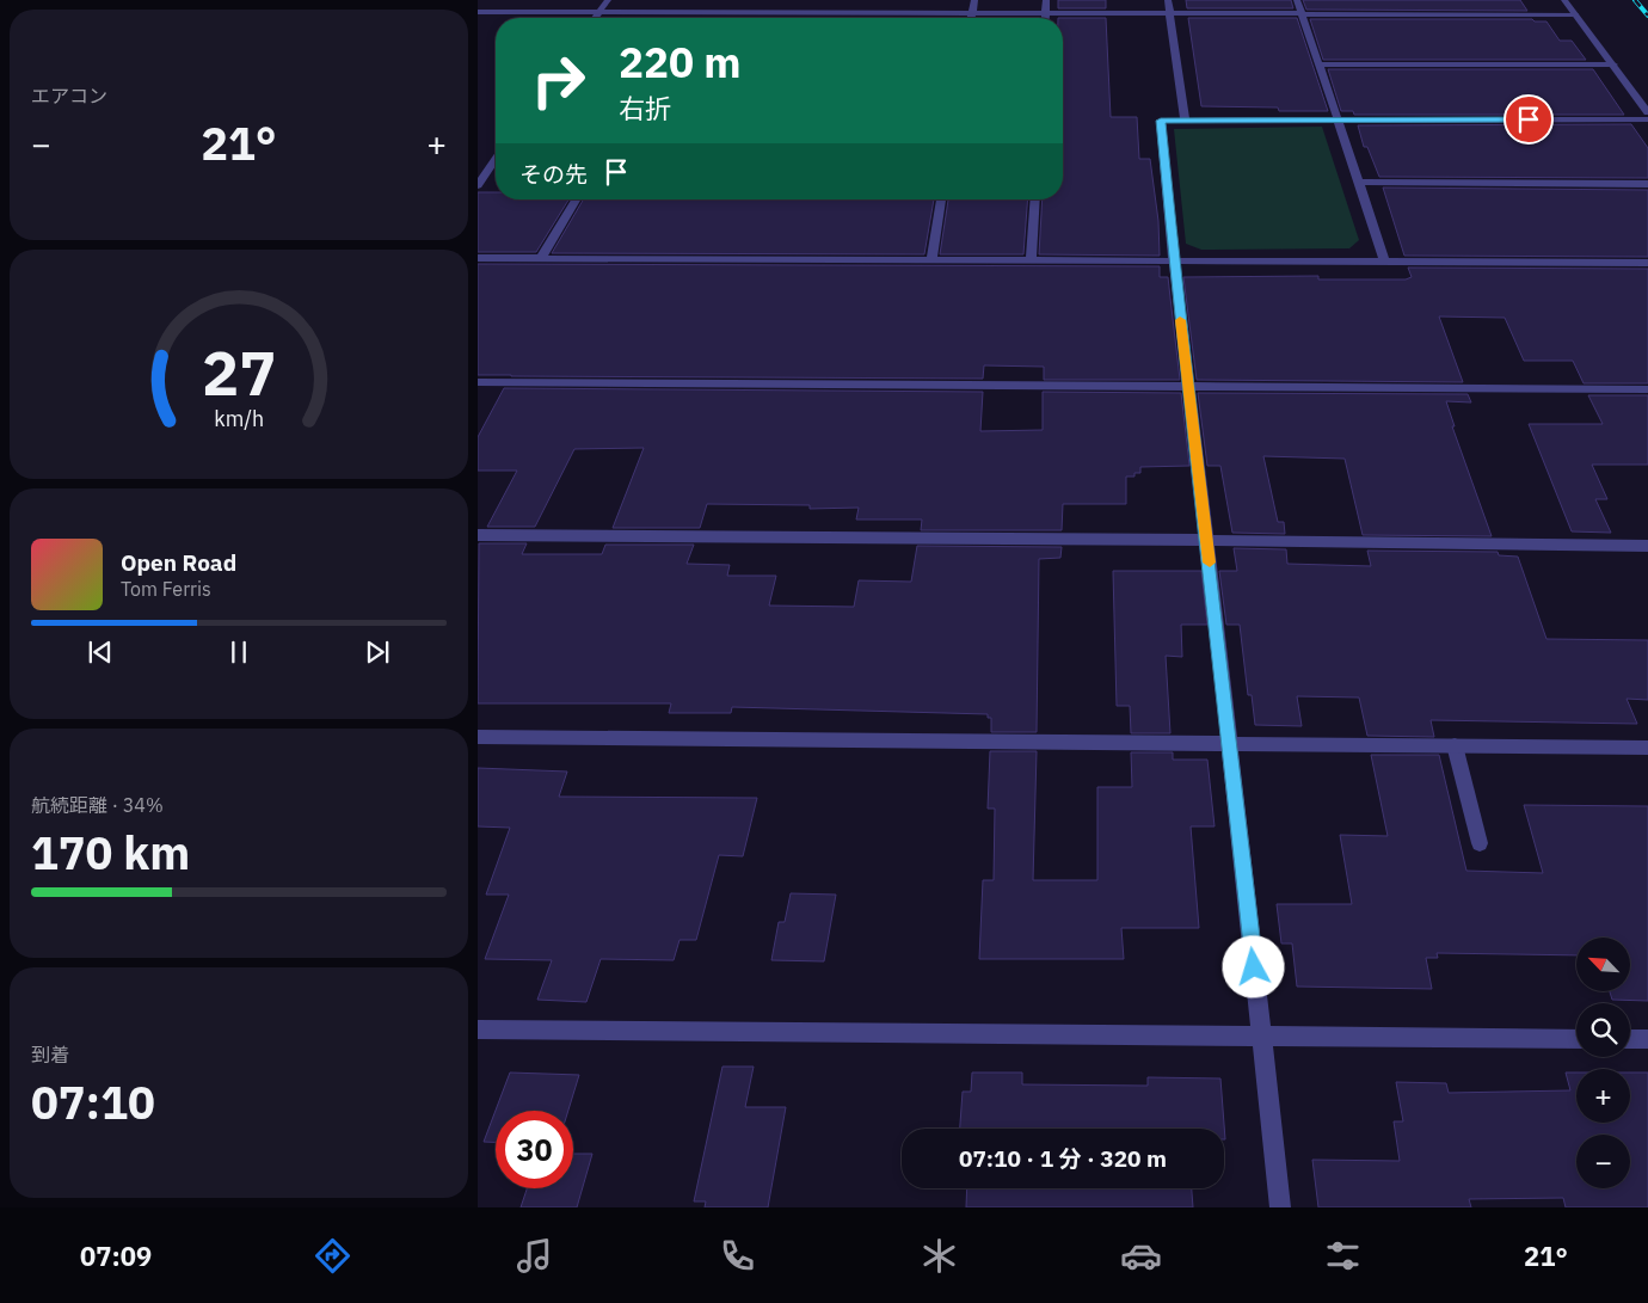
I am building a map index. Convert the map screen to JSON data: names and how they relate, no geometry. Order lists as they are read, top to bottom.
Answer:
{
  "north": "top left",
  "page": {
    "tile": [
      "エアコン",
      ["航続距離 · 34%", "170 km"],
      ["到着", "07:10"]
    ],
    "turn": ["220 m", "右折"],
    "heat": ["−", "21°", "+"],
    "then": "その先",
    "song": ["Open Road", "Tom Ferris"],
    "map_buttons": ["+", "−"],
    "limit": "30",
    "trip": "07:10 · 1 分 · 320 m",
    "tabs": ["07:09", "21°"],
    "gauge": ["27", "km/h"]
  }
}
